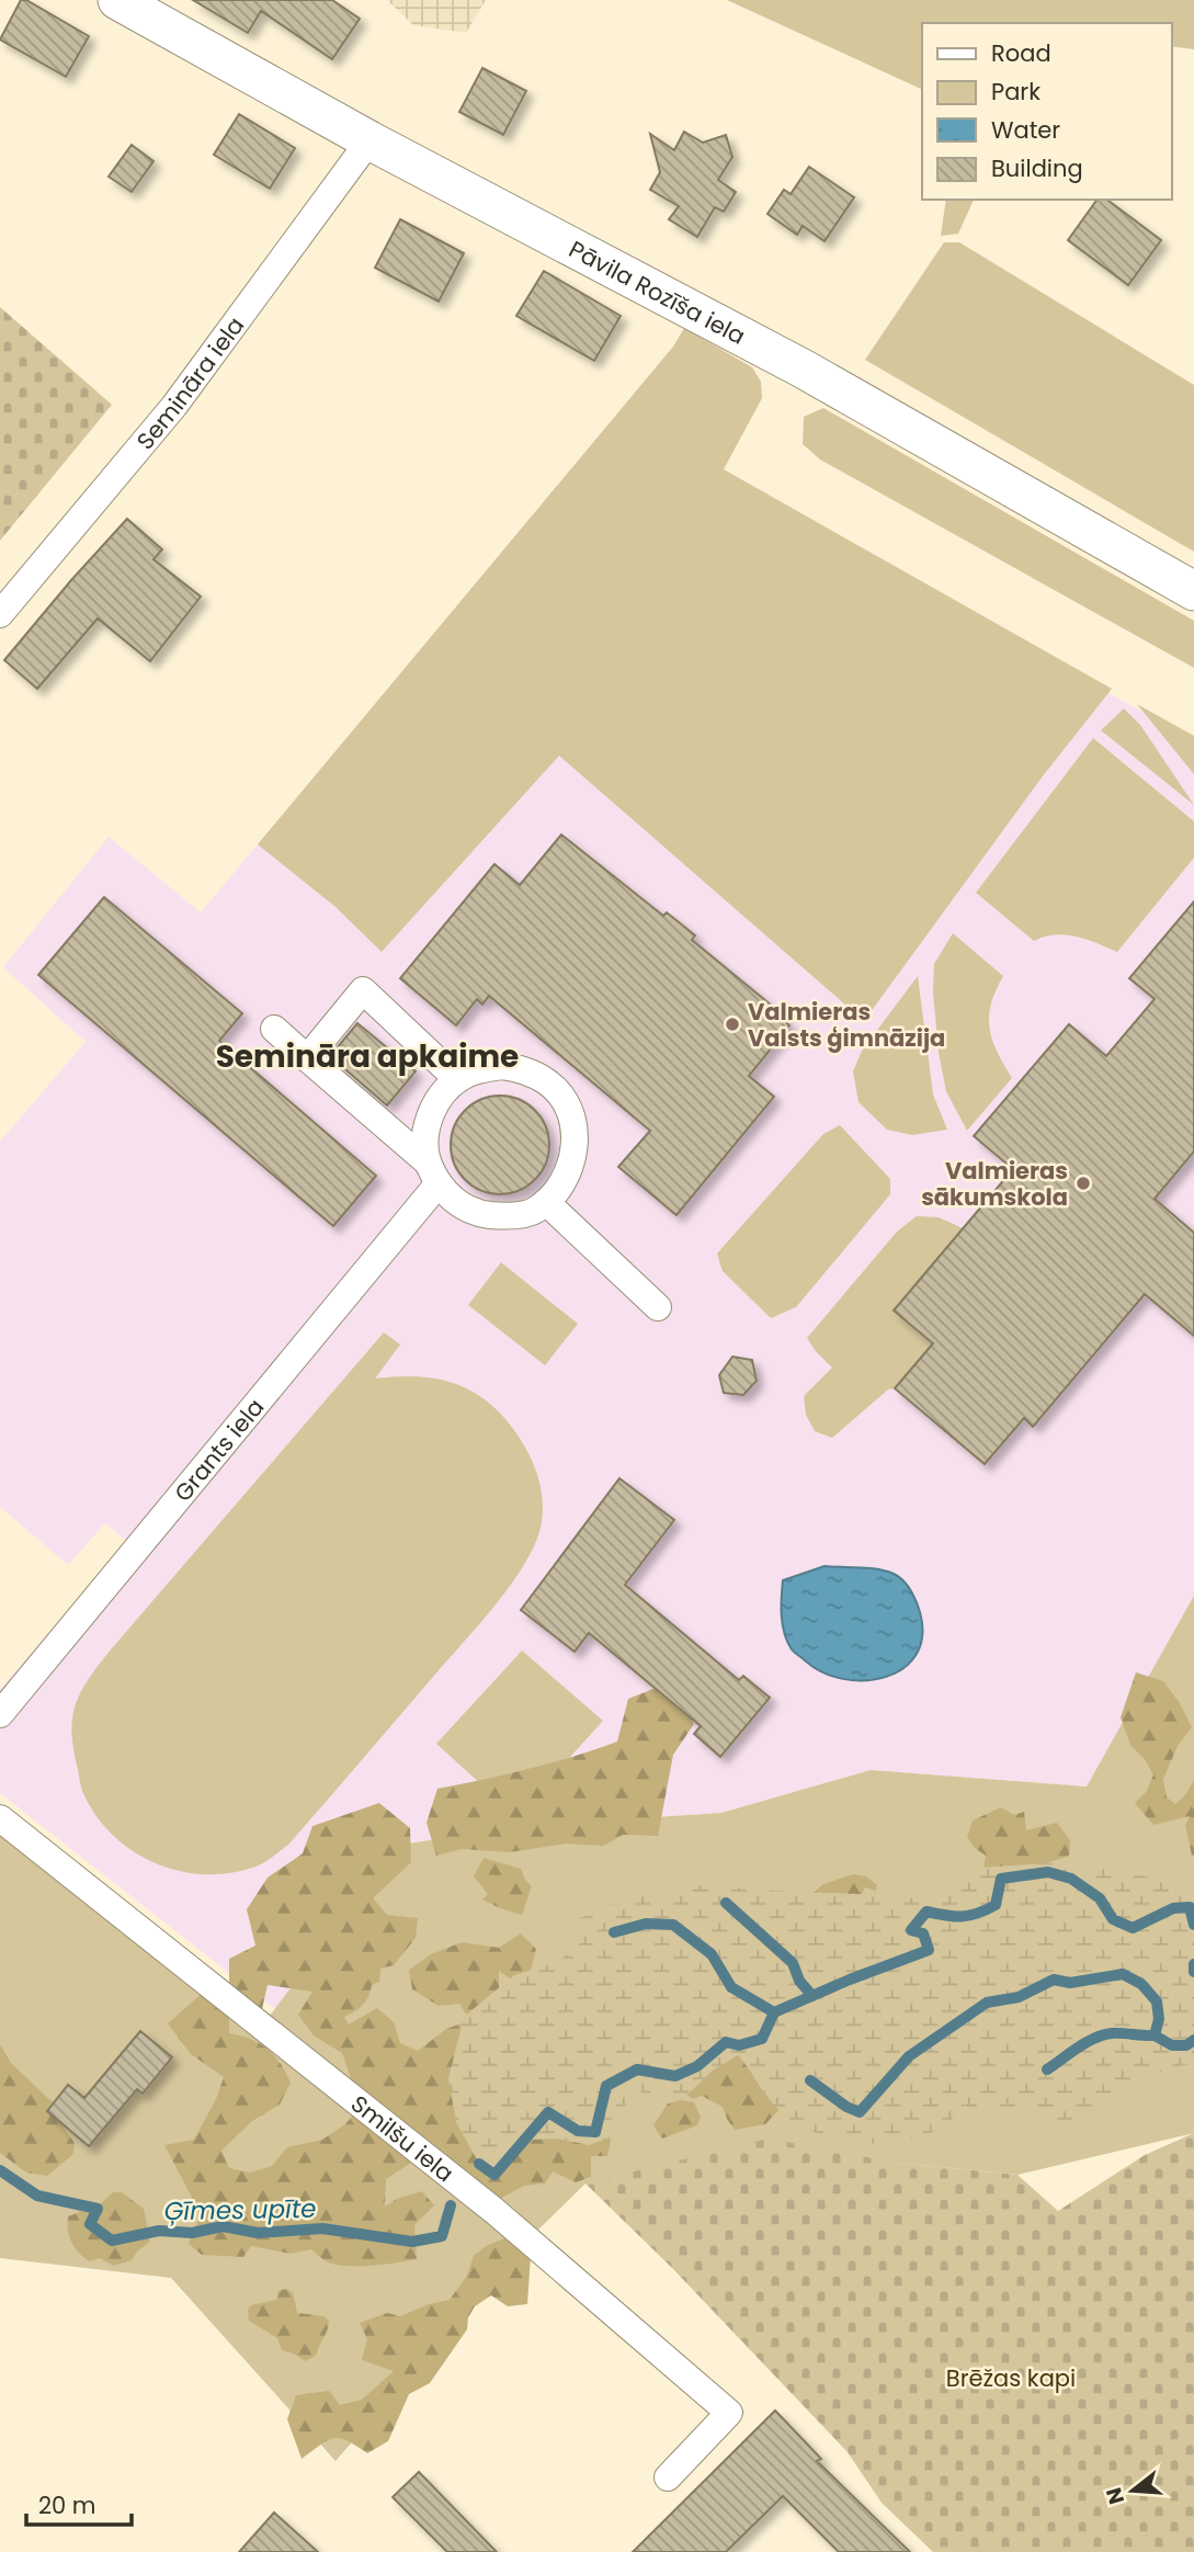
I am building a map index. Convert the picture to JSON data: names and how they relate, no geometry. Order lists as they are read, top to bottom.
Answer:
{
  "streets": {
    "street": [
      "Pāvila Rozīša iela",
      "Semināra iela",
      "Grants iela",
      "Smilšu iela"
    ]
  },
  "crossings": [
    ["Pāvila Rozīša iela", "Semināra iela"]
  ],
  "districts": ["Semināra apkaime"],
  "water": ["Ģīmes upīte"],
  "parks": ["Brēžas kapi"],
  "places": ["Valmieras Valsts ģimnāzija", "Valmieras sākumskola"],
  "legend": [
    "Road",
    "Park",
    "Water",
    "Building"
  ],
  "scale_bar": "20 m",
  "north": "left"
}
